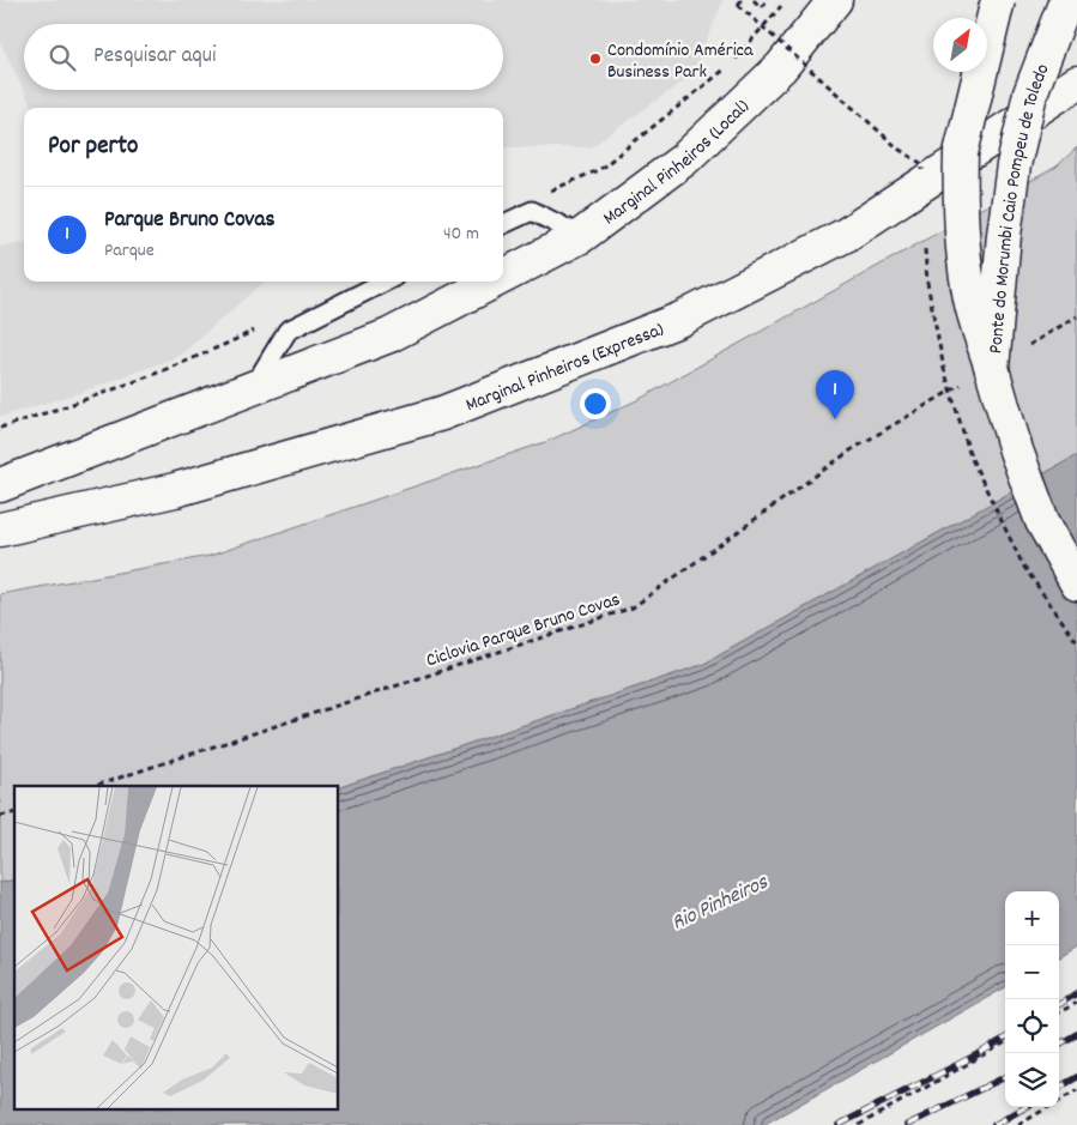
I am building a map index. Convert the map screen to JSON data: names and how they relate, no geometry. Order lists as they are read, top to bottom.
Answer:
{
  "streets": {
    "main road": ["Marginal Pinheiros (Local)", "Ponte do Morumbi Caio Pompeu de Toledo", "Marginal Pinheiros (Expressa)"],
    "path": ["Ciclovia Parque Bruno Covas"]
  },
  "crossings": [
    ["Ponte do Morumbi Caio Pompeu de Toledo", "Ciclovia Parque Bruno Covas"]
  ],
  "water": ["Rio Pinheiros"],
  "places": ["Condomínio América Business Park"],
  "north": "top right",
  "page": {
    "search": "Pesquisar aqui",
    "heading": "Por perto",
    "list": [
      {
        "mark": "1",
        "name": "Parque Bruno Covas",
        "note": "Parque",
        "value": "40 m"
      }
    ],
    "pins": "1",
    "map_buttons": ["+", "−"]
  }
}
